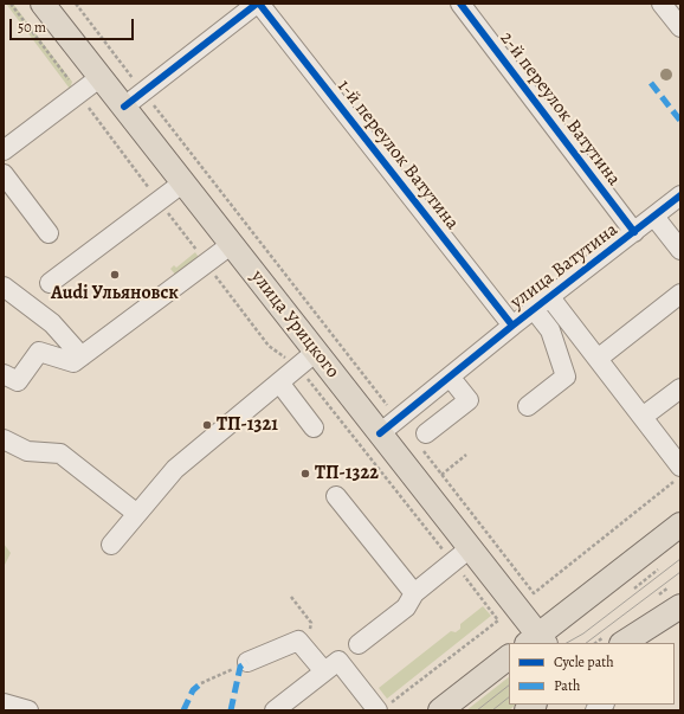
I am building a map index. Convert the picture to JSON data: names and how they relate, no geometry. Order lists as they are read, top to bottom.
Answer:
{
  "streets": {
    "main road": ["улица Урицкого"],
    "street": ["2-й переулок Ватутина", "1-й переулок Ватутина", "улица Ватутина"]
  },
  "crossings": [
    ["2-й переулок Ватутина", "улица Ватутина"],
    ["1-й переулок Ватутина", "улица Ватутина"],
    ["улица Ватутина", "улица Урицкого"]
  ],
  "places": ["Audi Ульяновск", "ТП-1321", "ТП-1322"],
  "legend": ["Cycle path", "Path"],
  "scale_bar": "50 m"
}
